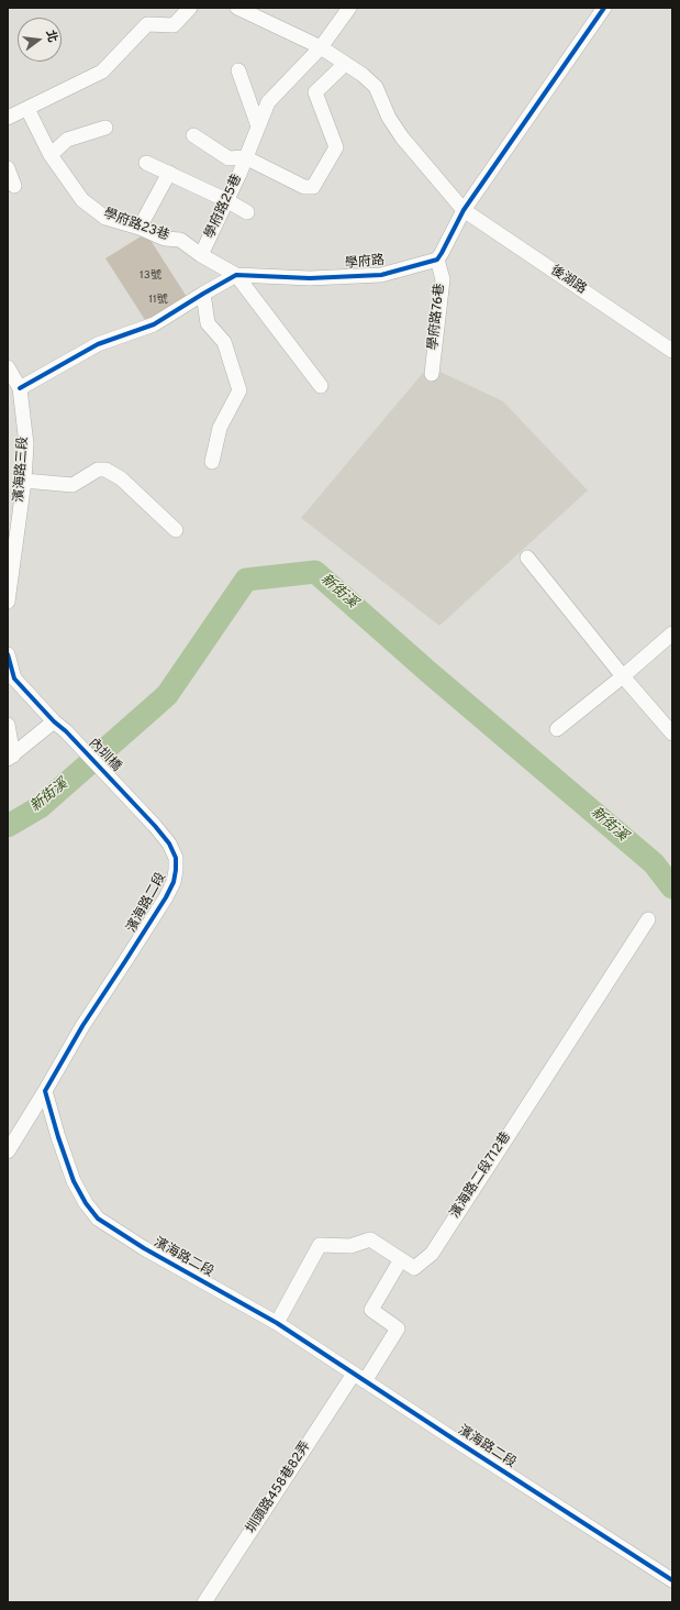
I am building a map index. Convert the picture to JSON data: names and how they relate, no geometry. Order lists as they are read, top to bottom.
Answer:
{
  "streets": {
    "street": [
      "學府路25巷",
      "學府路23巷",
      "學府路",
      "後湖路",
      "學府路76巷",
      "濱海路三段",
      "內圳橋",
      "濱海路二段",
      "濱海路二段712巷",
      "圳頭路458巷82弄"
    ]
  },
  "crossings": [
    ["學府路25巷", "學府路23巷"],
    ["學府路23巷", "學府路"],
    ["學府路", "學府路76巷"],
    ["內圳橋", "濱海路二段"],
    ["濱海路二段", "濱海路二段712巷"],
    ["濱海路二段", "圳頭路458巷82弄"],
    ["濱海路二段712巷", "圳頭路458巷82弄"]
  ],
  "water": ["新街溪"],
  "house_numbers": ["13號", "11號"],
  "north": "right"
}
